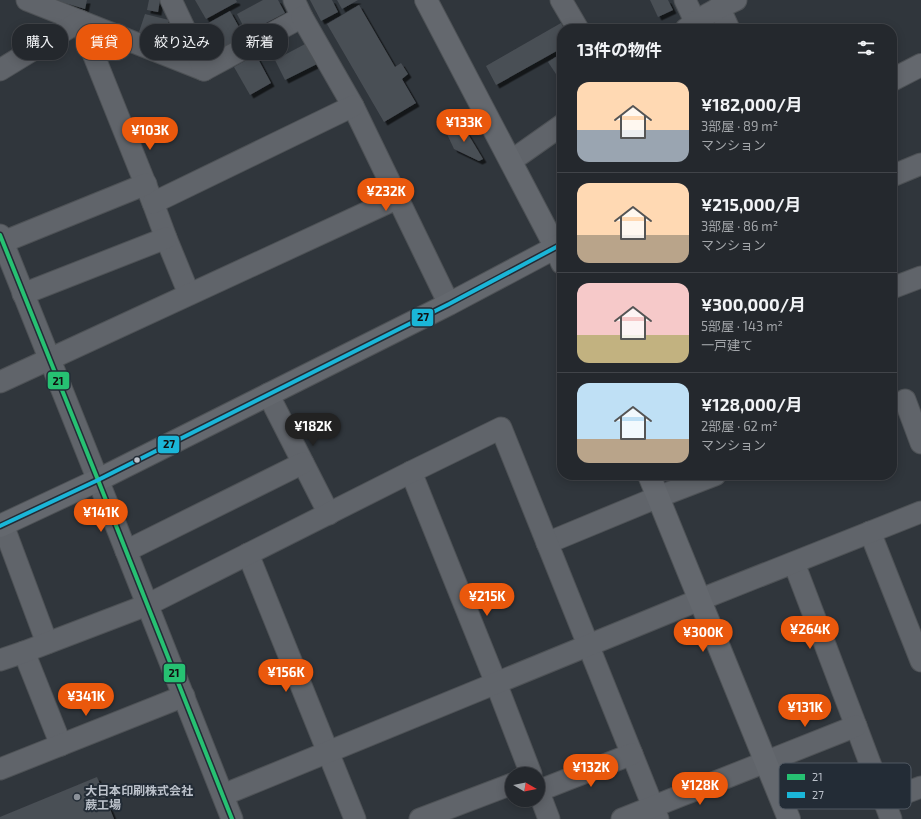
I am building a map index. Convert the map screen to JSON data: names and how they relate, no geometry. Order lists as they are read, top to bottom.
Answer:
{
  "places": ["大日本印刷株式会社 蕨工場"],
  "lines": ["transit line 21", "transit line 27"],
  "legend": ["21", "27"],
  "north": "right",
  "page": {
    "chip": [
      "購入",
      "賃貸",
      "絞り込み",
      "新着"
    ],
    "heading": "13件の物件",
    "list": [
      {
        "name": "¥182,000/月",
        "note": "3部屋 · 89 m² · マンション"
      },
      {
        "name": "¥215,000/月",
        "note": "3部屋 · 86 m² · マンション"
      },
      {
        "name": "¥300,000/月",
        "note": "5部屋 · 143 m² · 一戸建て"
      },
      {
        "name": "¥128,000/月",
        "note": "2部屋 · 62 m² · マンション"
      }
    ],
    "price": [
      "¥133K",
      "¥103K",
      "¥232K",
      "¥182K",
      "¥141K",
      "¥215K",
      "¥264K",
      "¥300K",
      "¥156K",
      "¥341K",
      "¥131K",
      "¥132K",
      "¥128K"
    ]
  }
}
